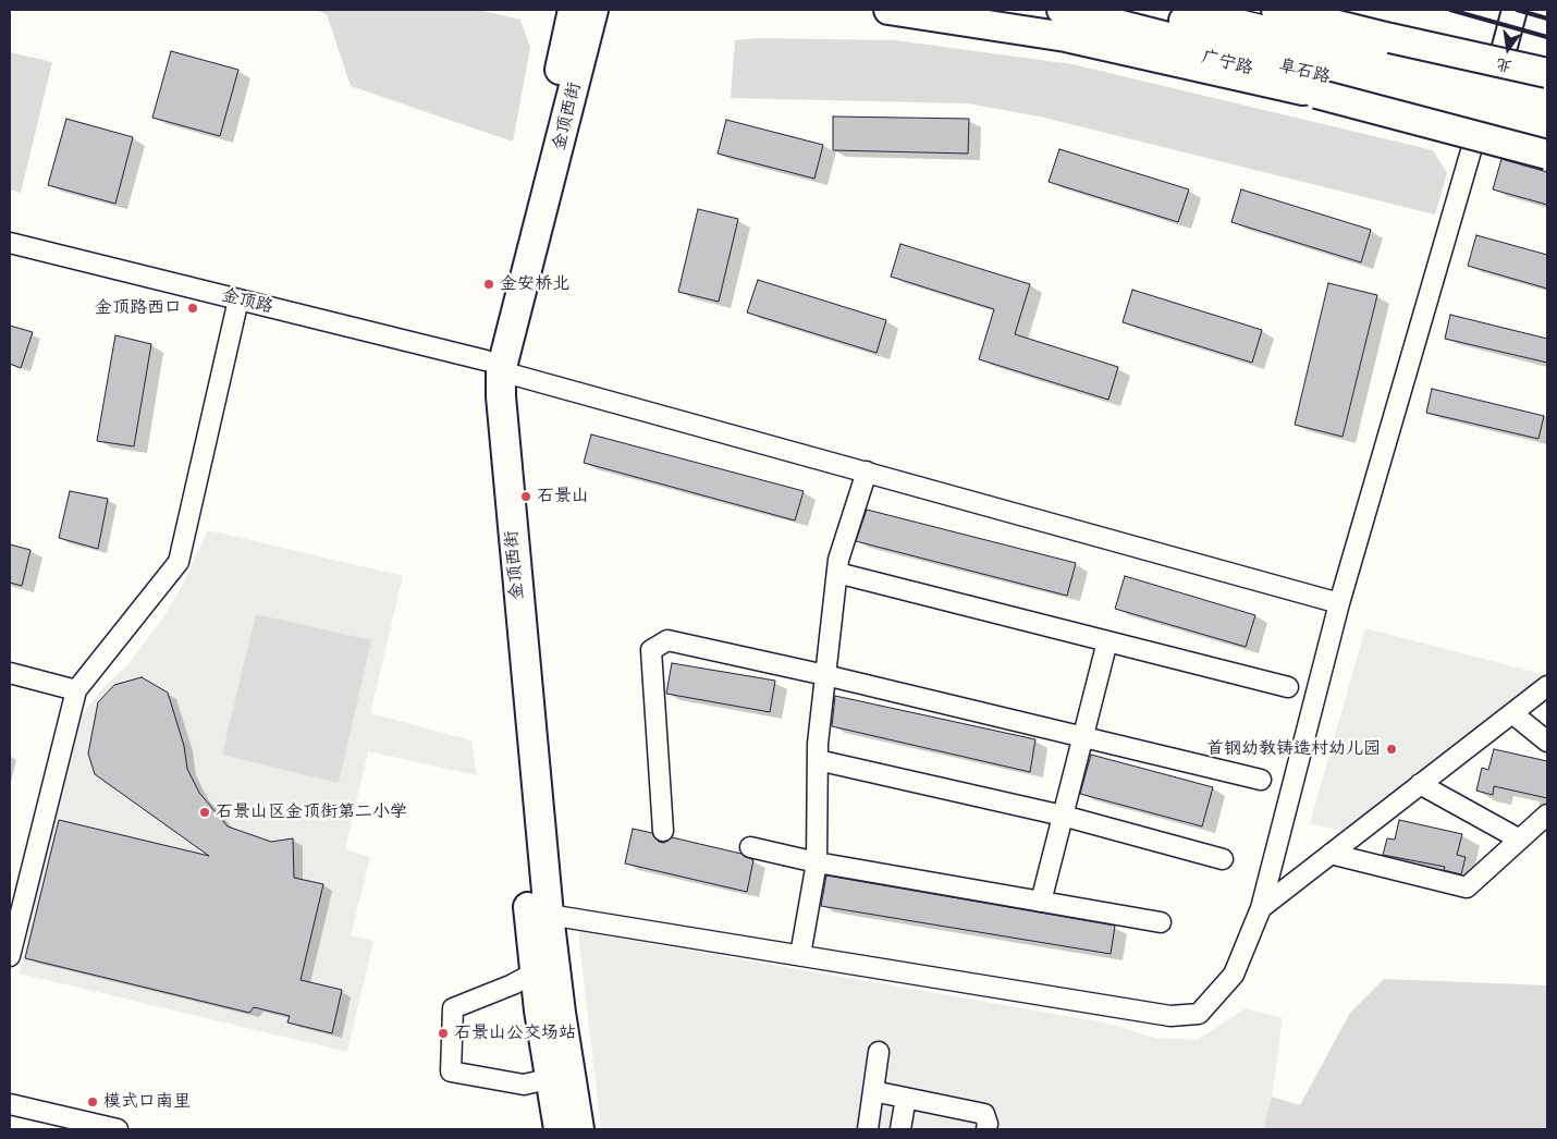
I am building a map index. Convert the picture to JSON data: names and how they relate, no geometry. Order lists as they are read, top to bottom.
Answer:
{
  "streets": {
    "highway": ["阜石路", "金顶西街"],
    "street": ["广宁路", "金顶路"]
  },
  "crossings": [
    ["金顶西街", "金顶路"]
  ],
  "places": [
    "金安桥北",
    "金顶路西口",
    "石景山",
    "首钢幼教铸造村幼儿园",
    "石景山区金顶街第二小学",
    "石景山公交场站",
    "模式口南里"
  ],
  "north": "bottom"
}
